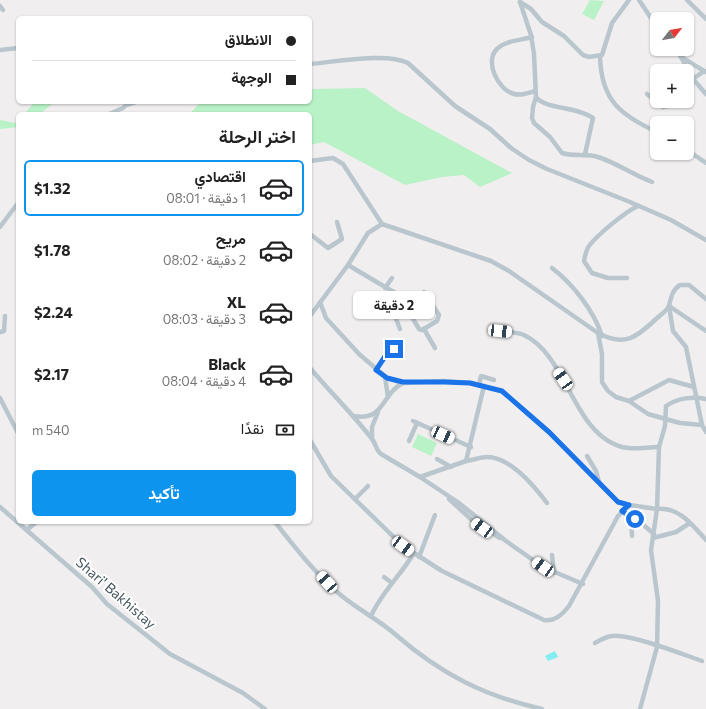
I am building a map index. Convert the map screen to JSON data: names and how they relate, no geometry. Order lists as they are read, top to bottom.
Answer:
{
  "streets": {
    "street": ["Shari' Bakhistay"]
  },
  "north": "top right",
  "page": {
    "map_buttons": ["+", "−"],
    "banner": ["الانطلاق", "الوجهة"],
    "heading": "اختر الرحلة",
    "list": [
      {
        "name": "اقتصادي",
        "note": "1 دقيقة · 08:01",
        "value": "$1.32"
      },
      {
        "name": "مريح",
        "note": "2 دقيقة · 08:02",
        "value": "$1.78"
      },
      {
        "name": "XL",
        "note": "3 دقيقة · 08:03",
        "value": "$2.24"
      },
      {
        "name": "Black",
        "note": "4 دقيقة · 08:04",
        "value": "$2.17"
      }
    ],
    "bubble": "2 دقيقة",
    "pay": ["نقدًا", "540 m"],
    "buttons": "تأكيد"
  }
}
